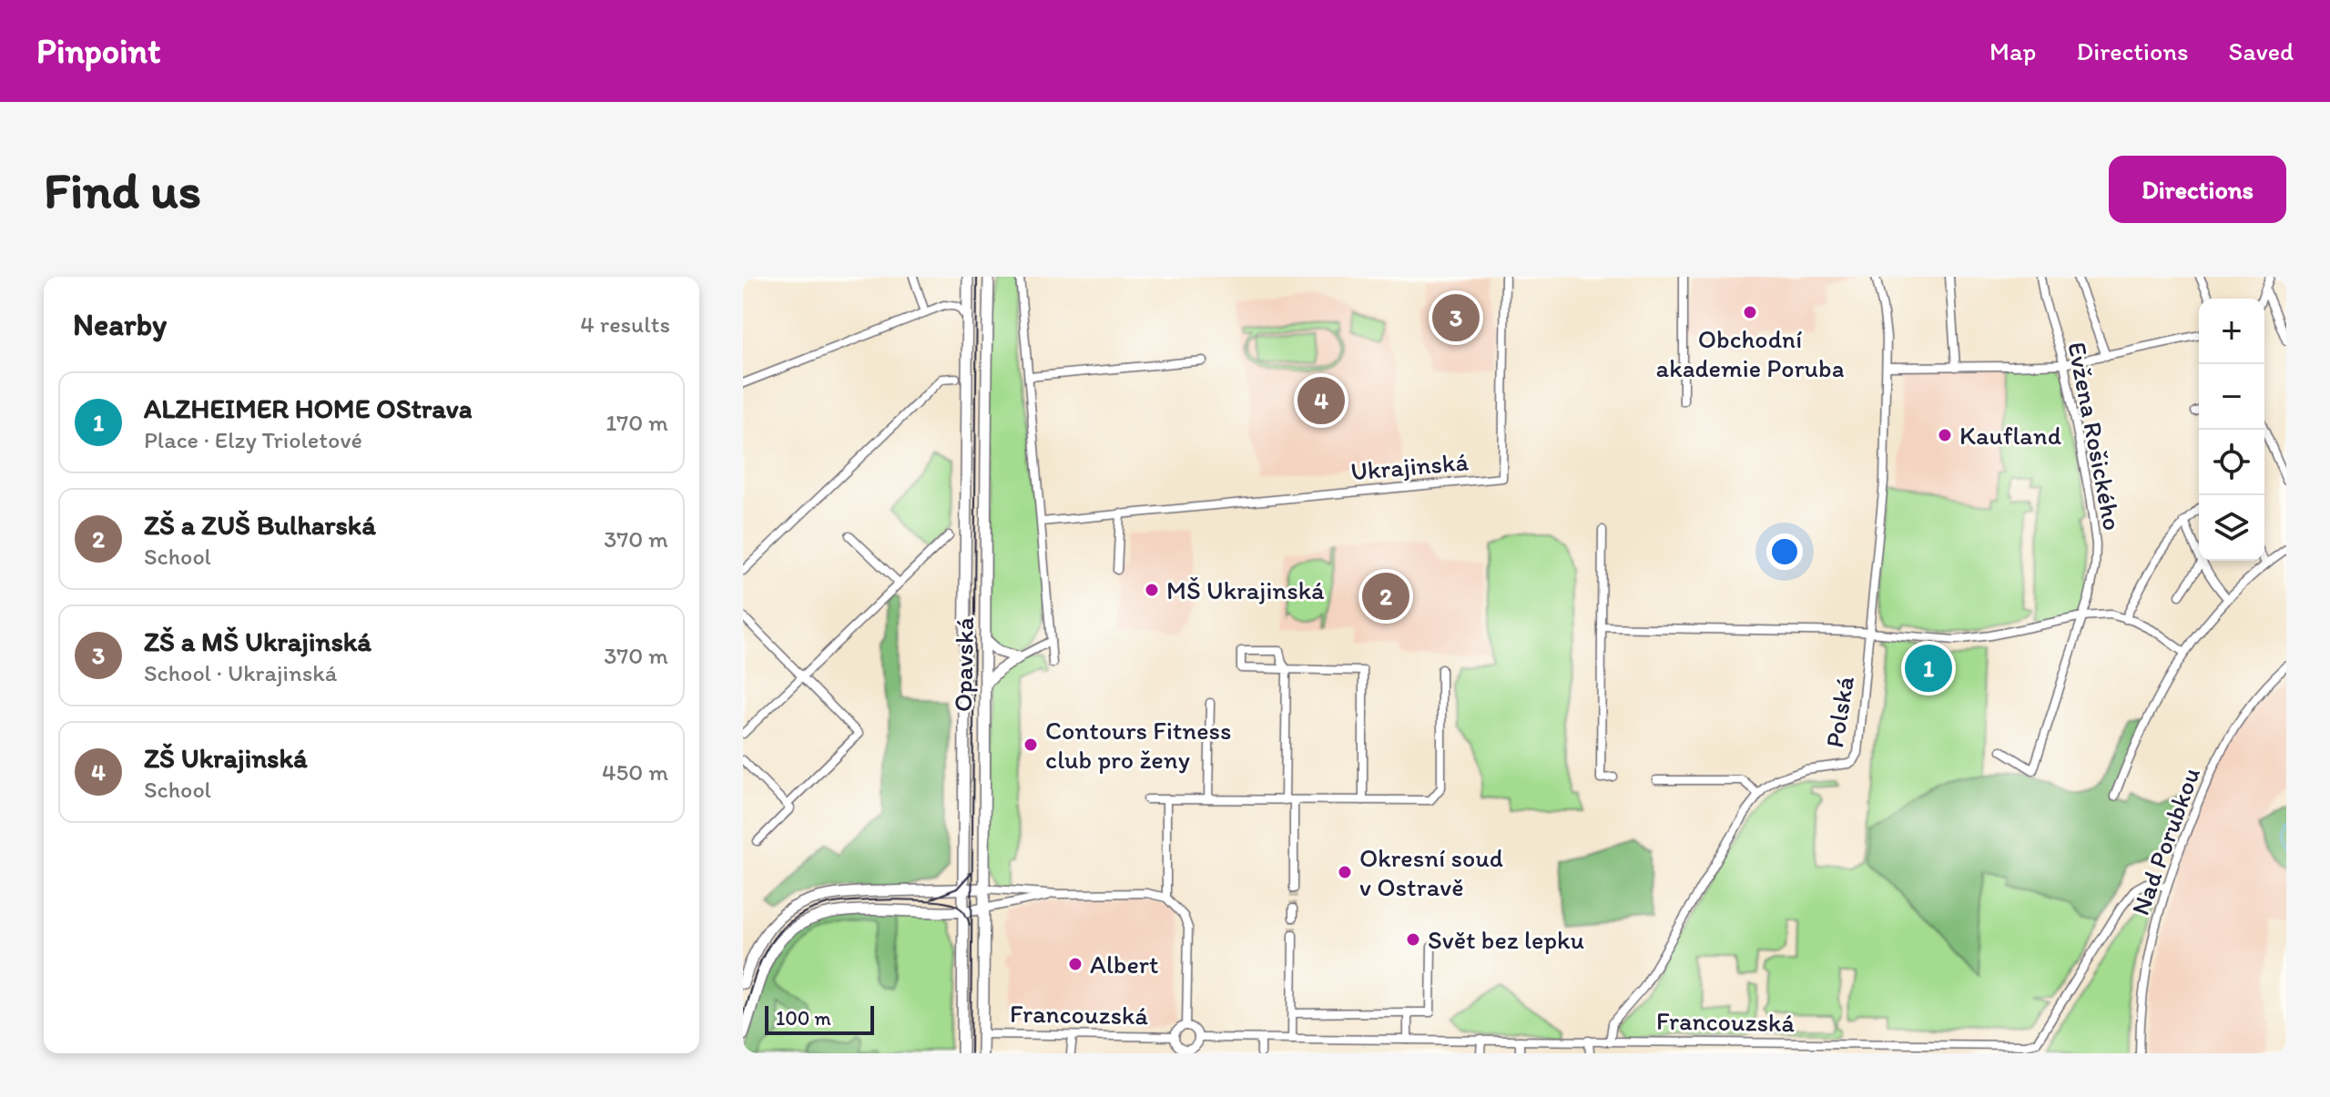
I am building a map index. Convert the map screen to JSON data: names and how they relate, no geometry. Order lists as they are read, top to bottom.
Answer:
{
  "streets": {
    "main road": ["Opavská"],
    "street": [
      "Evžena Rošického",
      "Ukrajinská",
      "Polská",
      "Nad Porubkou",
      "Francouzská"
    ]
  },
  "crossings": [
    ["Opavská", "Francouzská"],
    ["Polská", "Francouzská"]
  ],
  "places": [
    "Obchodní akademie Poruba",
    "Kaufland",
    "MŠ Ukrajinská",
    "Contours Fitness club pro ženy",
    "Okresní soud v Ostravě",
    "Svět bez lepku",
    "Albert"
  ],
  "scale_bar": "100 m",
  "page": {
    "header": "Pinpoint",
    "nav": ["Map", "Directions", "Saved"],
    "buttons": "Directions",
    "title": "Find us",
    "heading": ["Nearby", "4 results"],
    "pins": [
      "3",
      "4",
      "2",
      "1"
    ],
    "map_buttons": ["+", "−"],
    "list": [
      {
        "mark": "1",
        "name": "ALZHEIMER HOME OStrava",
        "note": "Place · Elzy Trioletové",
        "value": "170 m"
      },
      {
        "mark": "2",
        "name": "ZŠ a ZUŠ Bulharská",
        "note": "School",
        "value": "370 m"
      },
      {
        "mark": "3",
        "name": "ZŠ a MŠ Ukrajinská",
        "note": "School · Ukrajinská",
        "value": "370 m"
      },
      {
        "mark": "4",
        "name": "ZŠ Ukrajinská",
        "note": "School",
        "value": "450 m"
      }
    ],
    "scale": "100 m"
  }
}
